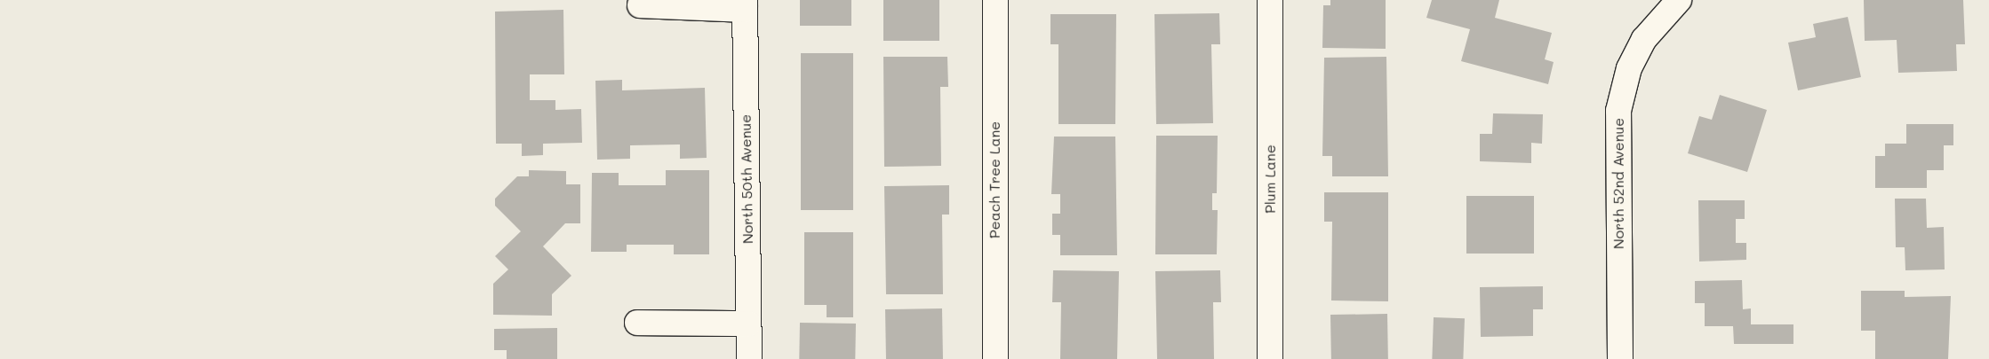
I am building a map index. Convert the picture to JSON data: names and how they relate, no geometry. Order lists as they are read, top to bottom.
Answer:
{
  "streets": {
    "street": [
      "North 50th Avenue",
      "Plum Lane",
      "Peach Tree Lane",
      "North 52nd Avenue"
    ]
  }
}
